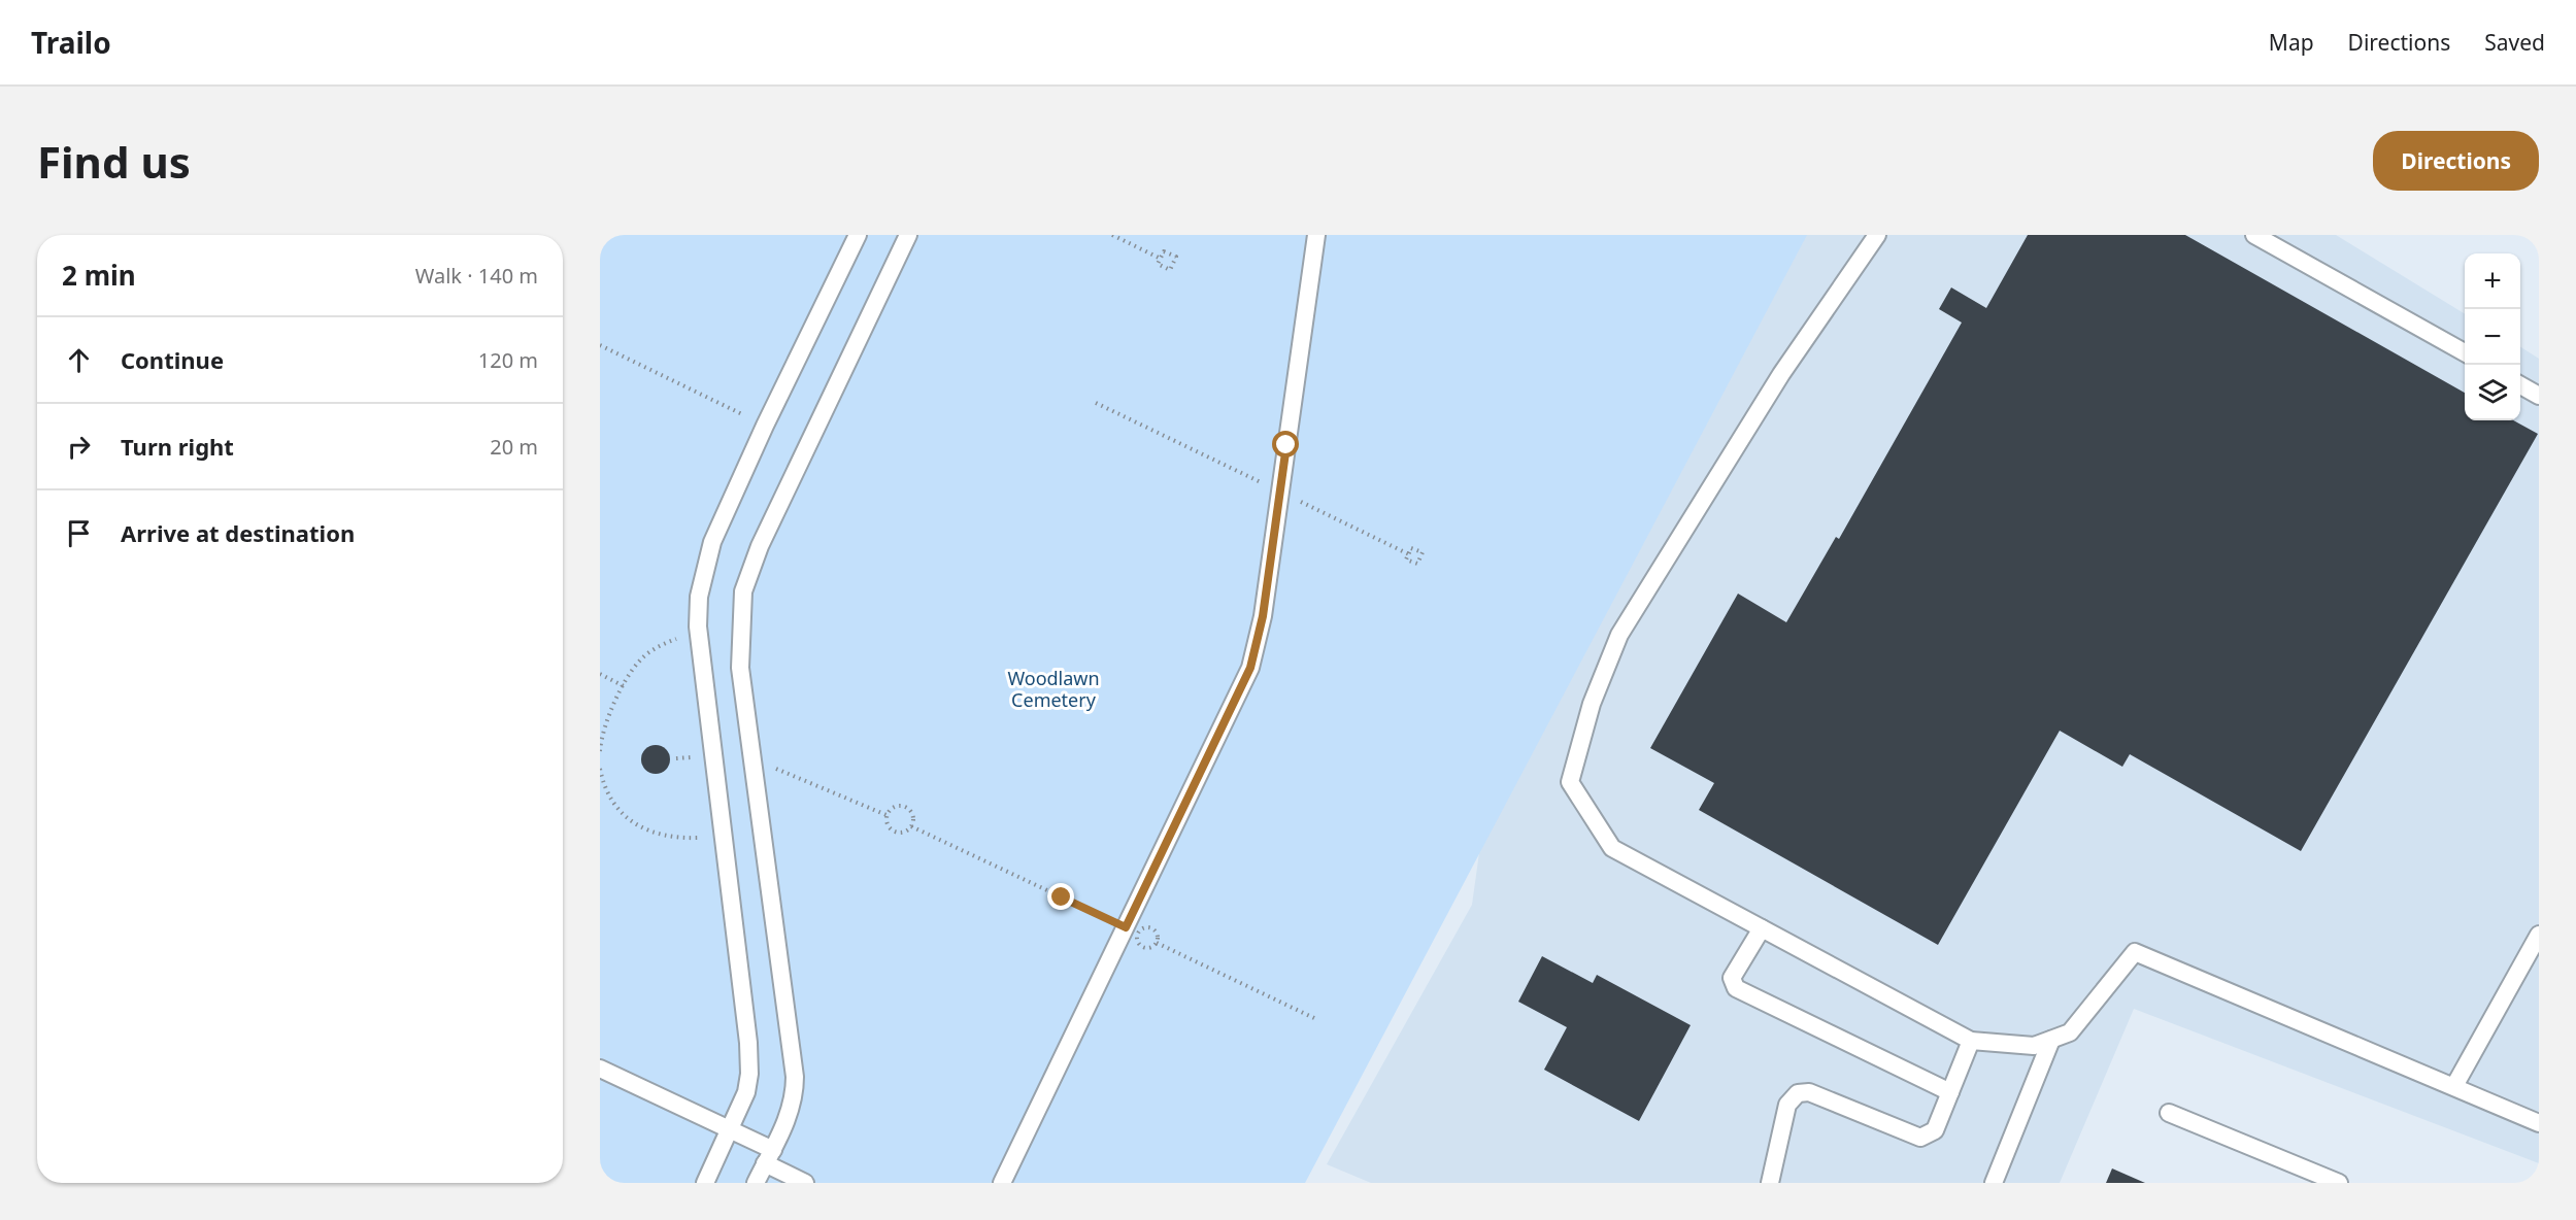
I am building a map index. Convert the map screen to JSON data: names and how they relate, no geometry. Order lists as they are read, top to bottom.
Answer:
{
  "parks": ["Woodlawn Cemetery"],
  "page": {
    "header": "Trailo",
    "nav": ["Map", "Directions", "Saved"],
    "buttons": "Directions",
    "title": "Find us",
    "heading": ["2 min", "Walk · 140 m"],
    "map_buttons": ["+", "−"],
    "list": [
      ["Continue", "120 m"],
      ["Turn right", "20 m"],
      "Arrive at destination"
    ]
  }
}
